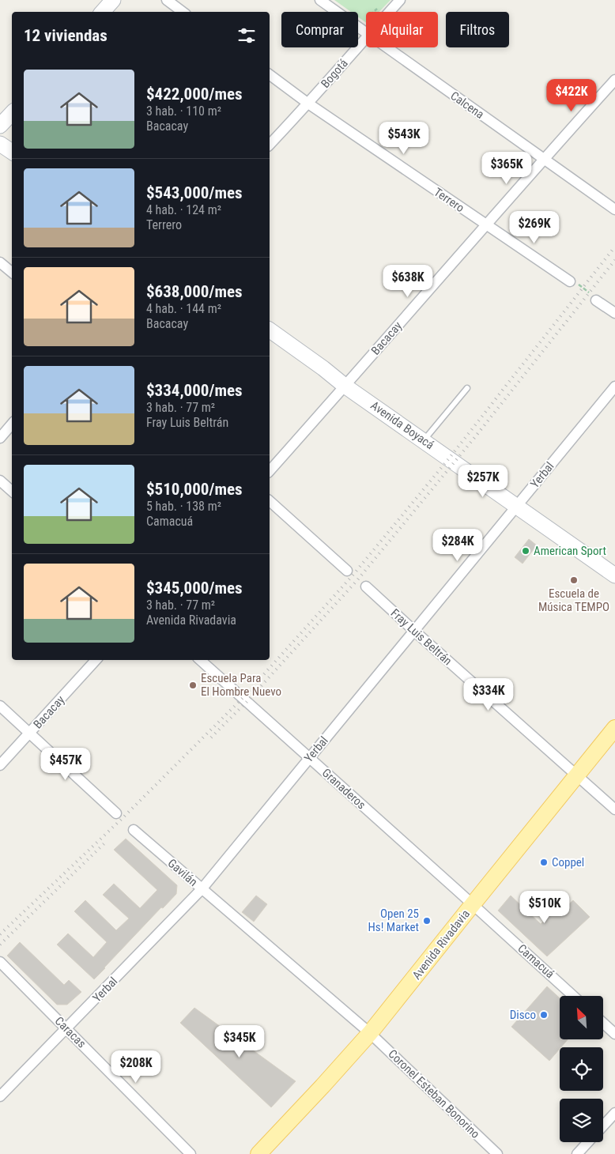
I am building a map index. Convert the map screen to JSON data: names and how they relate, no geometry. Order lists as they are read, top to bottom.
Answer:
{
  "streets": {
    "main road": ["Avenida Boyacá", "Avenida Rivadavia"],
    "street": [
      "Bogotá",
      "Calcena",
      "Terrero",
      "Bacacay",
      "Yerbal",
      "Fray Luis Beltrán",
      "Granaderos",
      "Gavilán",
      "Camacuá",
      "Caracas",
      "Coronel Esteban Bonorino"
    ]
  },
  "crossings": [
    ["Bogotá", "Terrero"],
    ["Calcena", "Bacacay"],
    ["Terrero", "Bacacay"],
    ["Bacacay", "Avenida Boyacá"],
    ["Avenida Boyacá", "Yerbal"],
    ["Yerbal", "Fray Luis Beltrán"],
    ["Yerbal", "Granaderos"],
    ["Yerbal", "Gavilán"],
    ["Yerbal", "Caracas"],
    ["Fray Luis Beltrán", "Avenida Rivadavia"],
    ["Granaderos", "Avenida Rivadavia"],
    ["Granaderos", "Camacuá"],
    ["Gavilán", "Avenida Rivadavia"],
    ["Gavilán", "Coronel Esteban Bonorino"],
    ["Avenida Rivadavia", "Camacuá"],
    ["Avenida Rivadavia", "Coronel Esteban Bonorino"]
  ],
  "places": [
    "American Sport",
    "Escuela de Música TEMPO",
    "Escuela Para El Hombre Nuevo",
    "Coppel",
    "Open 25 Hs! Market",
    "Disco"
  ],
  "north": "top left",
  "page": {
    "chip": ["Comprar", "Alquilar", "Filtros"],
    "heading": "12 viviendas",
    "list": [
      {
        "name": "$422,000/mes",
        "note": "3 hab. · 110 m² · Bacacay"
      },
      {
        "name": "$543,000/mes",
        "note": "4 hab. · 124 m² · Terrero"
      },
      {
        "name": "$638,000/mes",
        "note": "4 hab. · 144 m² · Bacacay"
      },
      {
        "name": "$334,000/mes",
        "note": "3 hab. · 77 m² · Fray Luis Beltrán"
      },
      {
        "name": "$510,000/mes",
        "note": "5 hab. · 138 m² · Camacuá"
      },
      {
        "name": "$345,000/mes",
        "note": "3 hab. · 77 m² · Avenida Rivadavia"
      }
    ],
    "price": [
      "$422K",
      "$543K",
      "$365K",
      "$269K",
      "$638K",
      "$257K",
      "$284K",
      "$334K",
      "$457K",
      "$510K",
      "$345K",
      "$208K"
    ]
  }
}
